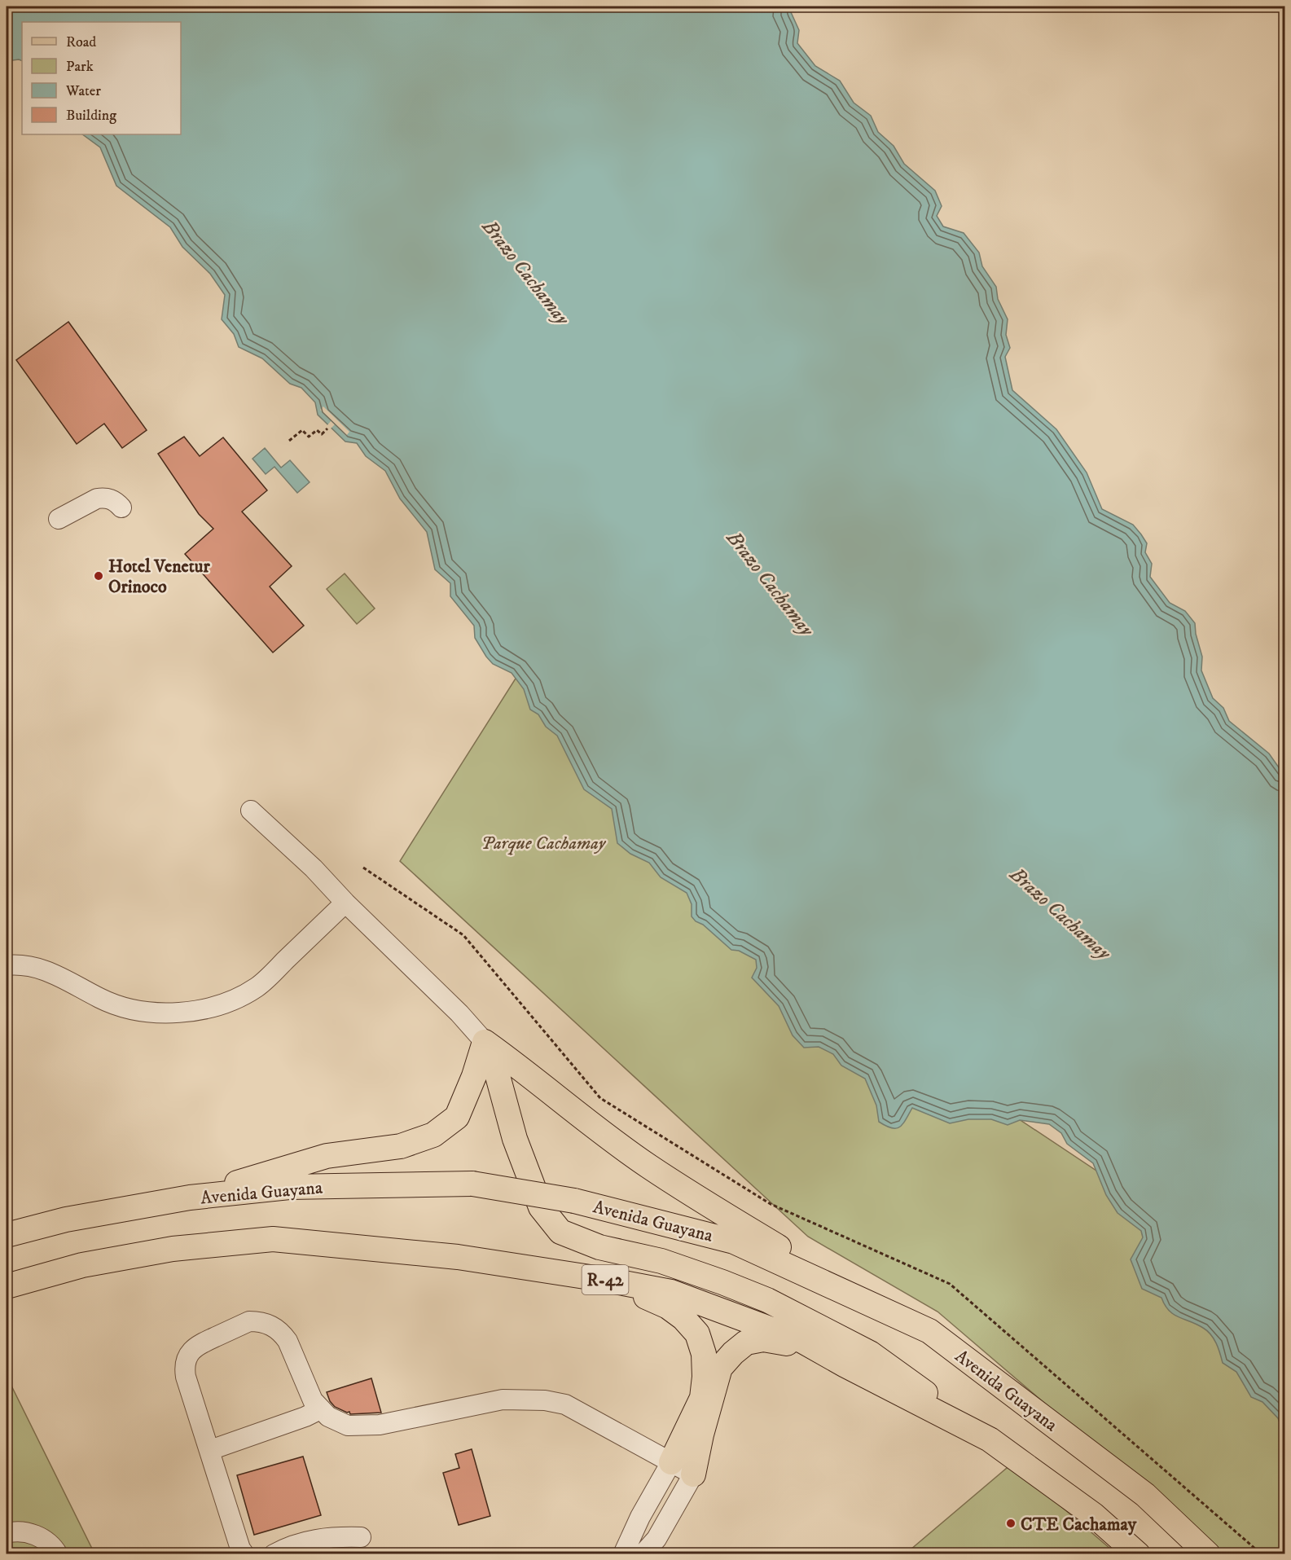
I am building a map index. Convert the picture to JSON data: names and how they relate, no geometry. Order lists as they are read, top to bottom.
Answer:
{
  "streets": {
    "main road": ["Avenida Guayana", "R-42"]
  },
  "water": ["Brazo Cachamay"],
  "parks": ["Parque Cachamay"],
  "places": ["Hotel Venetur Orinoco", "CTE Cachamay"],
  "legend": [
    "Road",
    "Park",
    "Water",
    "Building"
  ]
}
